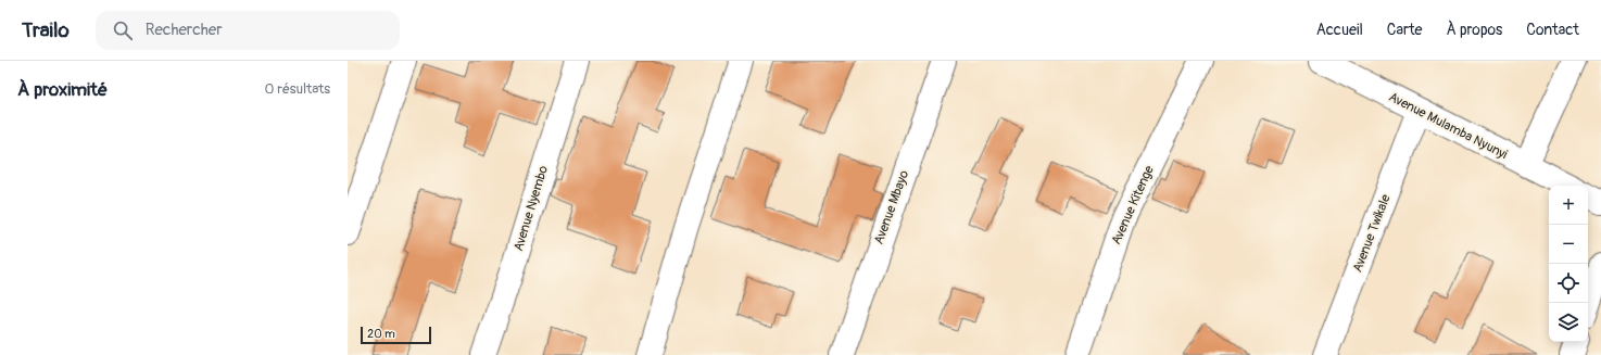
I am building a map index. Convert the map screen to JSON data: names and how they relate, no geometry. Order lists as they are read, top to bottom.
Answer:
{
  "streets": {
    "street": [
      "Avenue Mulamba Nyunyi",
      "Avenue Kitenge",
      "Avenue Mbayo",
      "Avenue Nyembo",
      "Avenue Twikale"
    ]
  },
  "crossings": [
    ["Avenue Mulamba Nyunyi", "Avenue Twikale"]
  ],
  "scale_bar": "20 m",
  "page": {
    "header": "Trailo",
    "search": "Rechercher",
    "nav": [
      "Accueil",
      "Carte",
      "À propos",
      "Contact"
    ],
    "heading": ["À proximité", "0 résultats"],
    "map_buttons": ["+", "−"],
    "scale": "20 m"
  }
}
